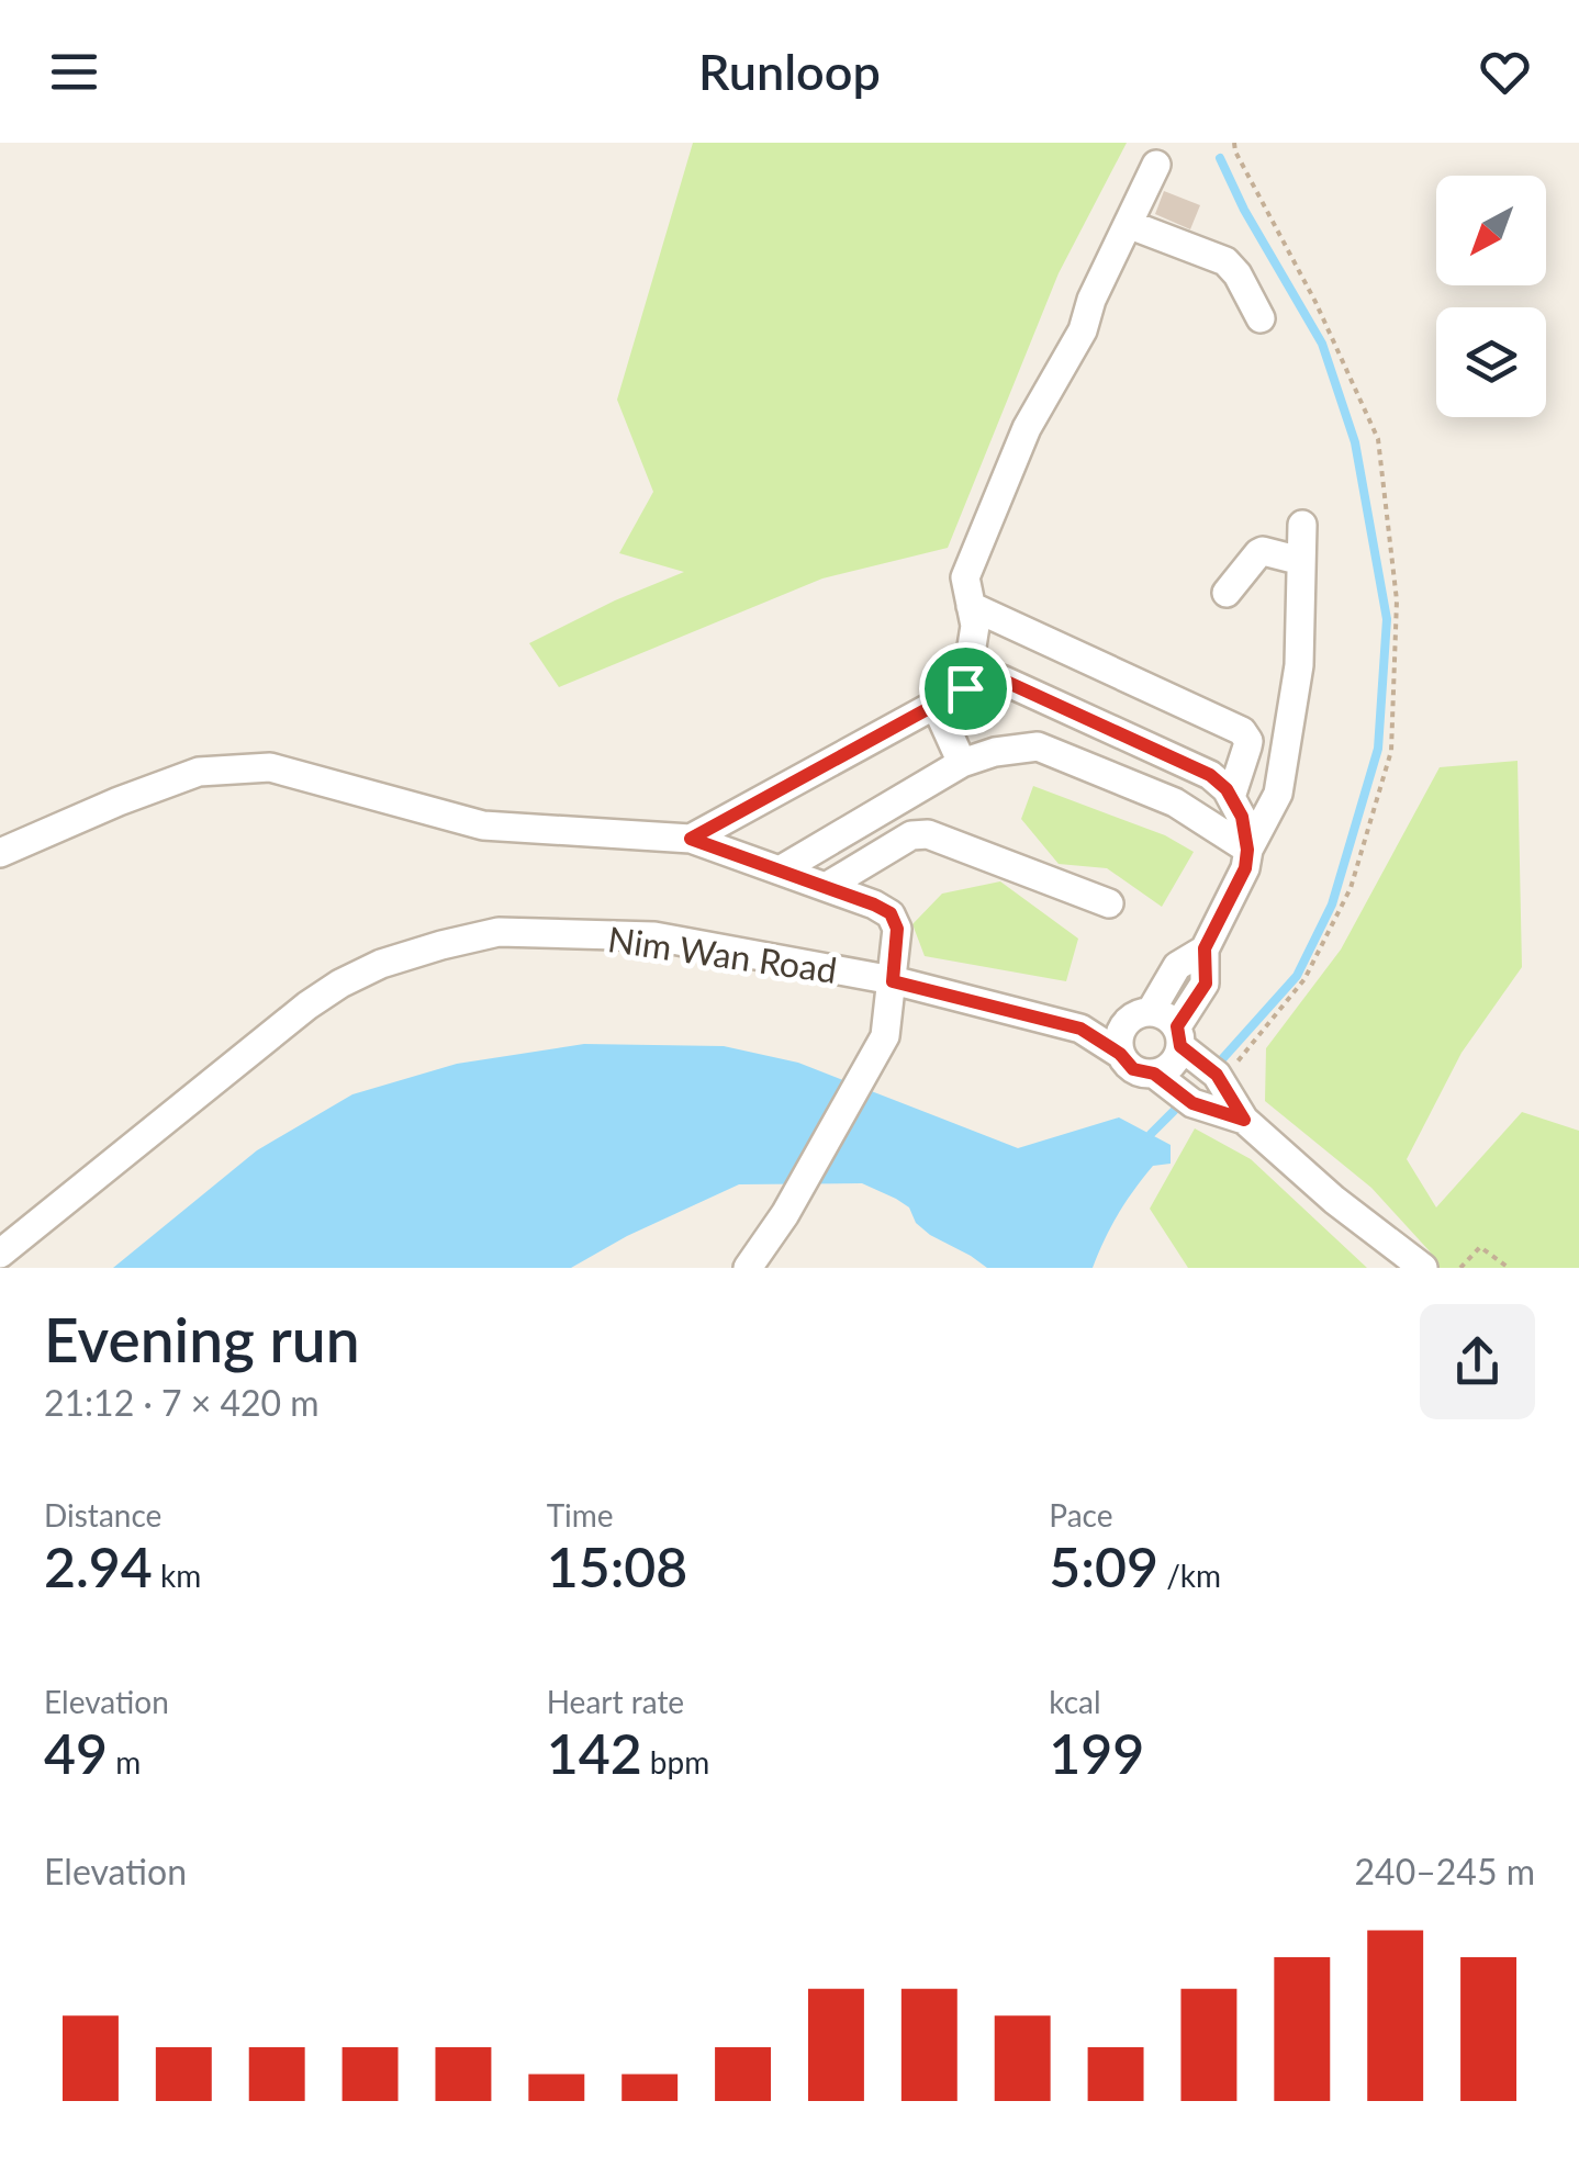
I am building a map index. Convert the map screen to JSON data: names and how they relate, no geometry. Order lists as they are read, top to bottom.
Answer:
{
  "streets": {
    "lane": ["Nim Wan Road"]
  },
  "north": "bottom left",
  "page": {
    "header": "Runloop",
    "heading": ["Evening run", "21:12 · 7 × 420 m"],
    "stats": [
      ["Distance", "2.94 km"],
      ["Time", "15:08"],
      ["Pace", "5:09 /km"],
      ["Elevation", "49 m"],
      ["Heart rate", "142 bpm"],
      ["kcal", "199"]
    ],
    "chart": ["Elevation", "240–245 m"]
  }
}
